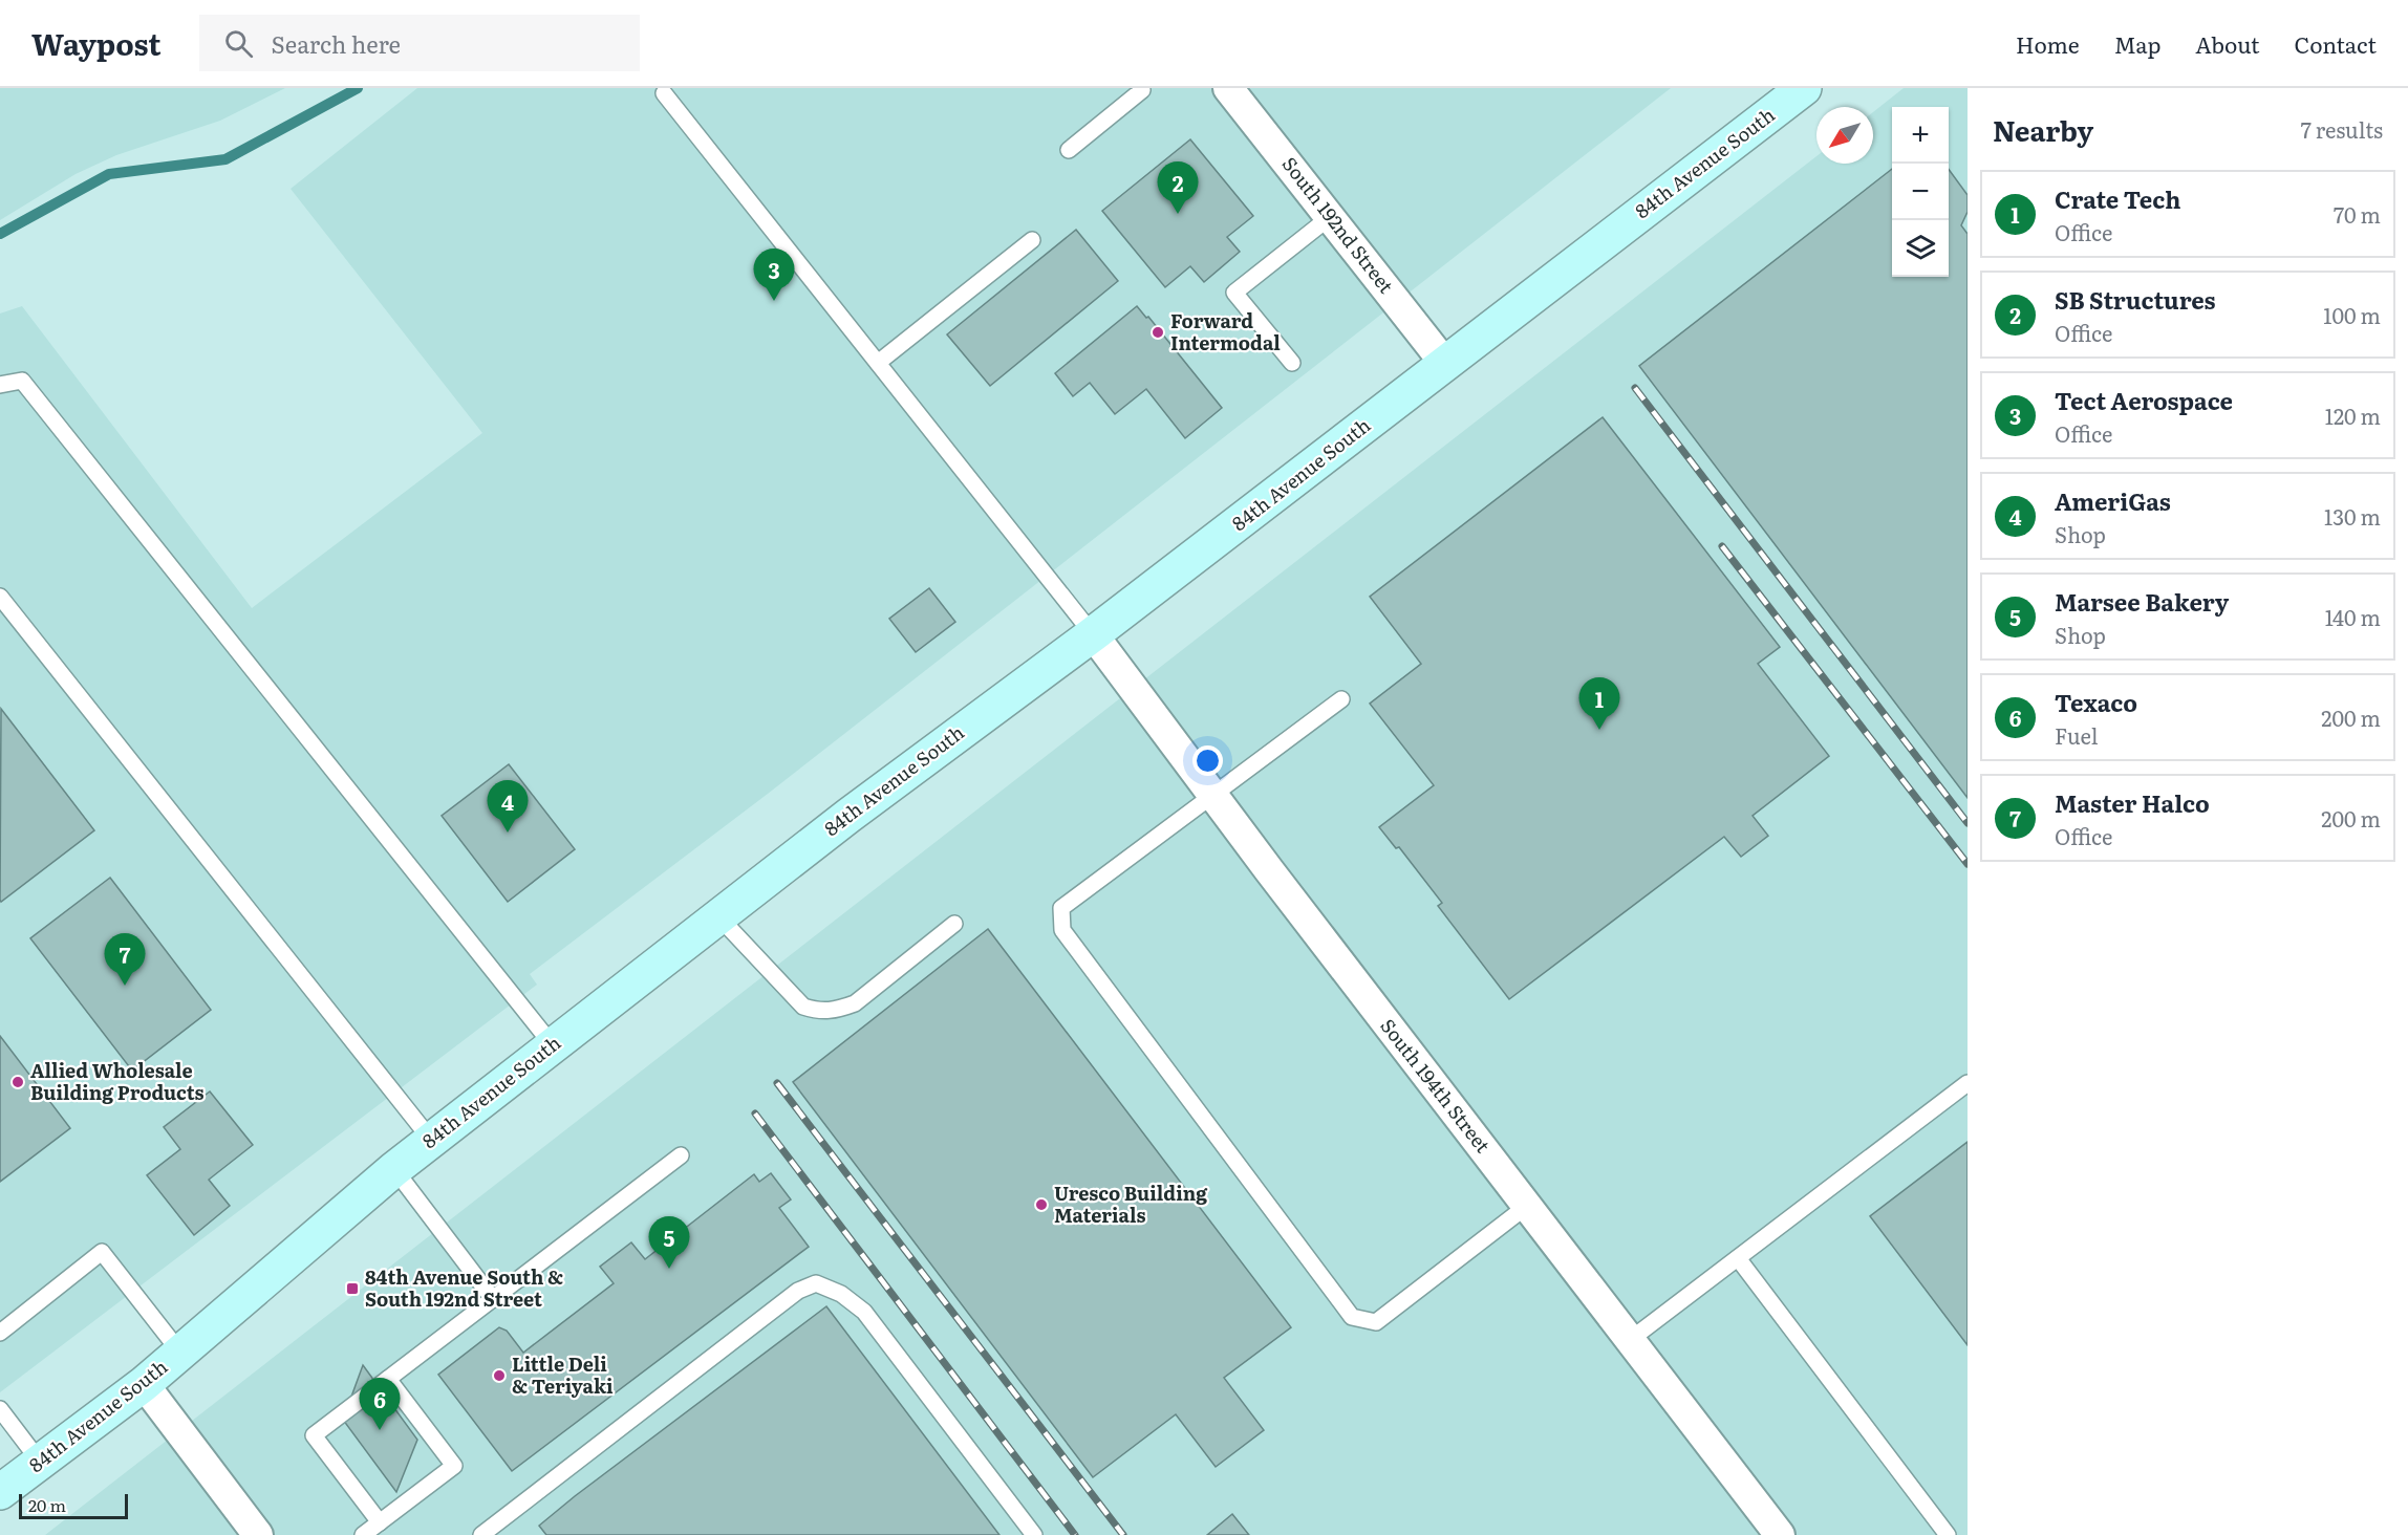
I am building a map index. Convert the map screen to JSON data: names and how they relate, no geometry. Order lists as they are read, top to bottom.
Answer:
{
  "streets": {
    "main road": ["84th Avenue South"],
    "street": ["South 192nd Street", "South 194th Street"]
  },
  "crossings": [
    ["84th Avenue South", "South 192nd Street"],
    ["84th Avenue South", "South 194th Street"]
  ],
  "places": {
    "other": [
      "Forward Intermodal",
      "Allied Wholesale Building Products",
      "Uresco Building Materials",
      "Little Deli & Teriyaki"
    ],
    "transit": ["84th Avenue South & South 192nd Street"]
  },
  "scale_bar": "20 m",
  "north": "bottom left",
  "page": {
    "header": "Waypost",
    "search": "Search here",
    "nav": [
      "Home",
      "Map",
      "About",
      "Contact"
    ],
    "heading": ["Nearby", "7 results"],
    "map_buttons": ["+", "−"],
    "pins": [
      "2",
      "3",
      "1",
      "4",
      "7",
      "5",
      "6"
    ],
    "list": [
      {
        "mark": "1",
        "name": "Crate Tech",
        "note": "Office",
        "value": "70 m"
      },
      {
        "mark": "2",
        "name": "SB Structures",
        "note": "Office",
        "value": "100 m"
      },
      {
        "mark": "3",
        "name": "Tect Aerospace",
        "note": "Office",
        "value": "120 m"
      },
      {
        "mark": "4",
        "name": "AmeriGas",
        "note": "Shop",
        "value": "130 m"
      },
      {
        "mark": "5",
        "name": "Marsee Bakery",
        "note": "Shop",
        "value": "140 m"
      },
      {
        "mark": "6",
        "name": "Texaco",
        "note": "Fuel",
        "value": "200 m"
      },
      {
        "mark": "7",
        "name": "Master Halco",
        "note": "Office",
        "value": "200 m"
      }
    ],
    "scale": "20 m"
  }
}
